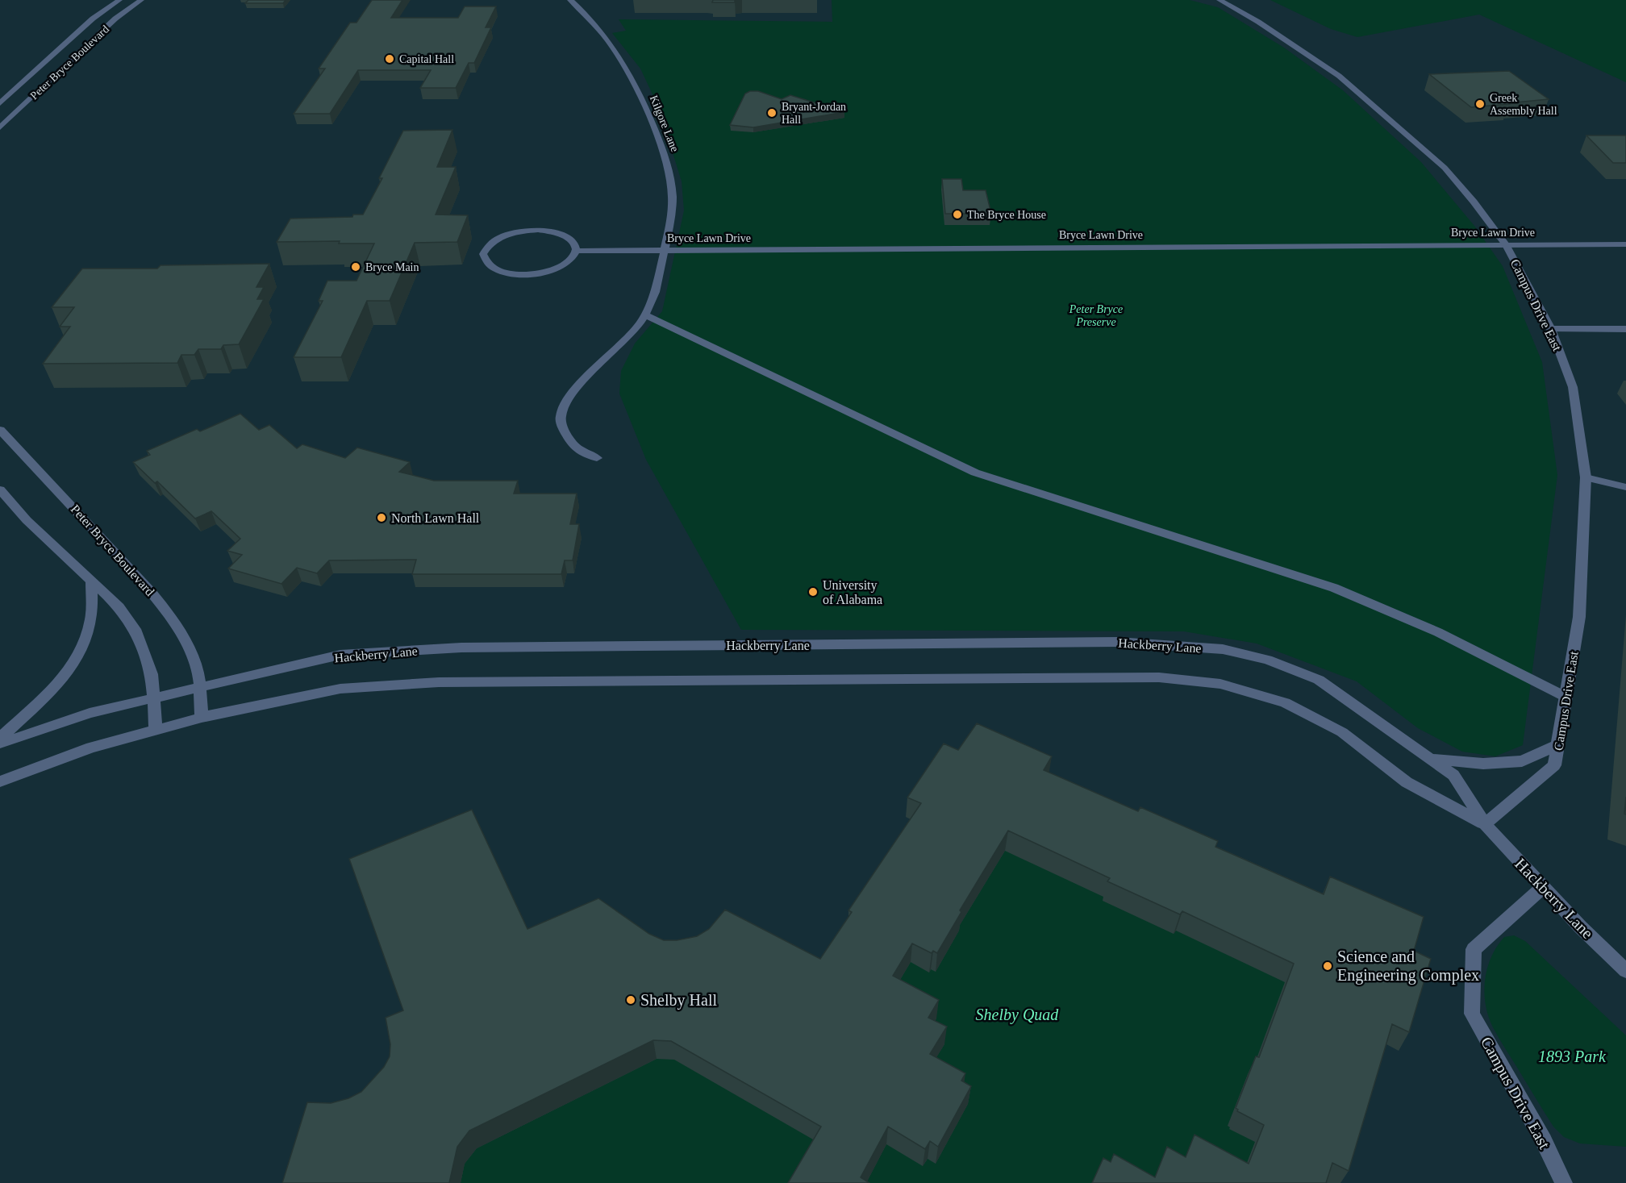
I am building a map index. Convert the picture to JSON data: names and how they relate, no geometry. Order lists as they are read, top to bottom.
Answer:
{
  "streets": {
    "street": [
      "Peter Bryce Boulevard",
      "Kilgore Lane",
      "Bryce Lawn Drive",
      "Campus Drive East",
      "Hackberry Lane"
    ]
  },
  "crossings": [
    ["Peter Bryce Boulevard", "Hackberry Lane"],
    ["Kilgore Lane", "Bryce Lawn Drive"],
    ["Bryce Lawn Drive", "Campus Drive East"],
    ["Campus Drive East", "Hackberry Lane"]
  ],
  "parks": ["Peter Bryce Preserve", "Shelby Quad", "1893 Park"],
  "places": [
    "Capital Hall",
    "Greek Assembly Hall",
    "Bryant-Jordan Hall",
    "The Bryce House",
    "Bryce Main",
    "North Lawn Hall",
    "University of Alabama",
    "Science and Engineering Complex",
    "Shelby Hall"
  ]
}
